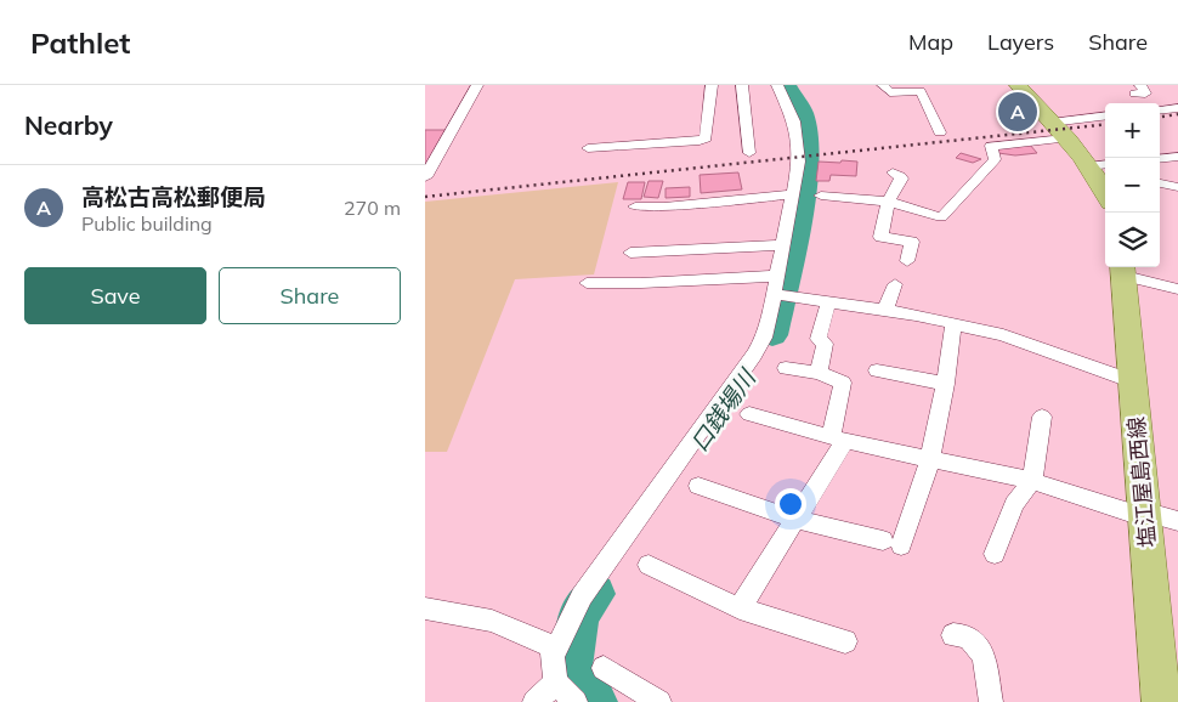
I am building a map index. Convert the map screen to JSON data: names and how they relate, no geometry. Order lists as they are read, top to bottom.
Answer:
{
  "streets": {
    "main road": ["塩江屋島西線"]
  },
  "water": ["口銭場川"],
  "page": {
    "header": "Pathlet",
    "nav": ["Map", "Layers", "Share"],
    "heading": "Nearby",
    "pins": "A",
    "map_buttons": ["+", "−"],
    "list": [
      {
        "mark": "A",
        "name": "高松古高松郵便局",
        "note": "Public building",
        "value": "270 m"
      }
    ],
    "buttons": ["Save", "Share"]
  }
}
